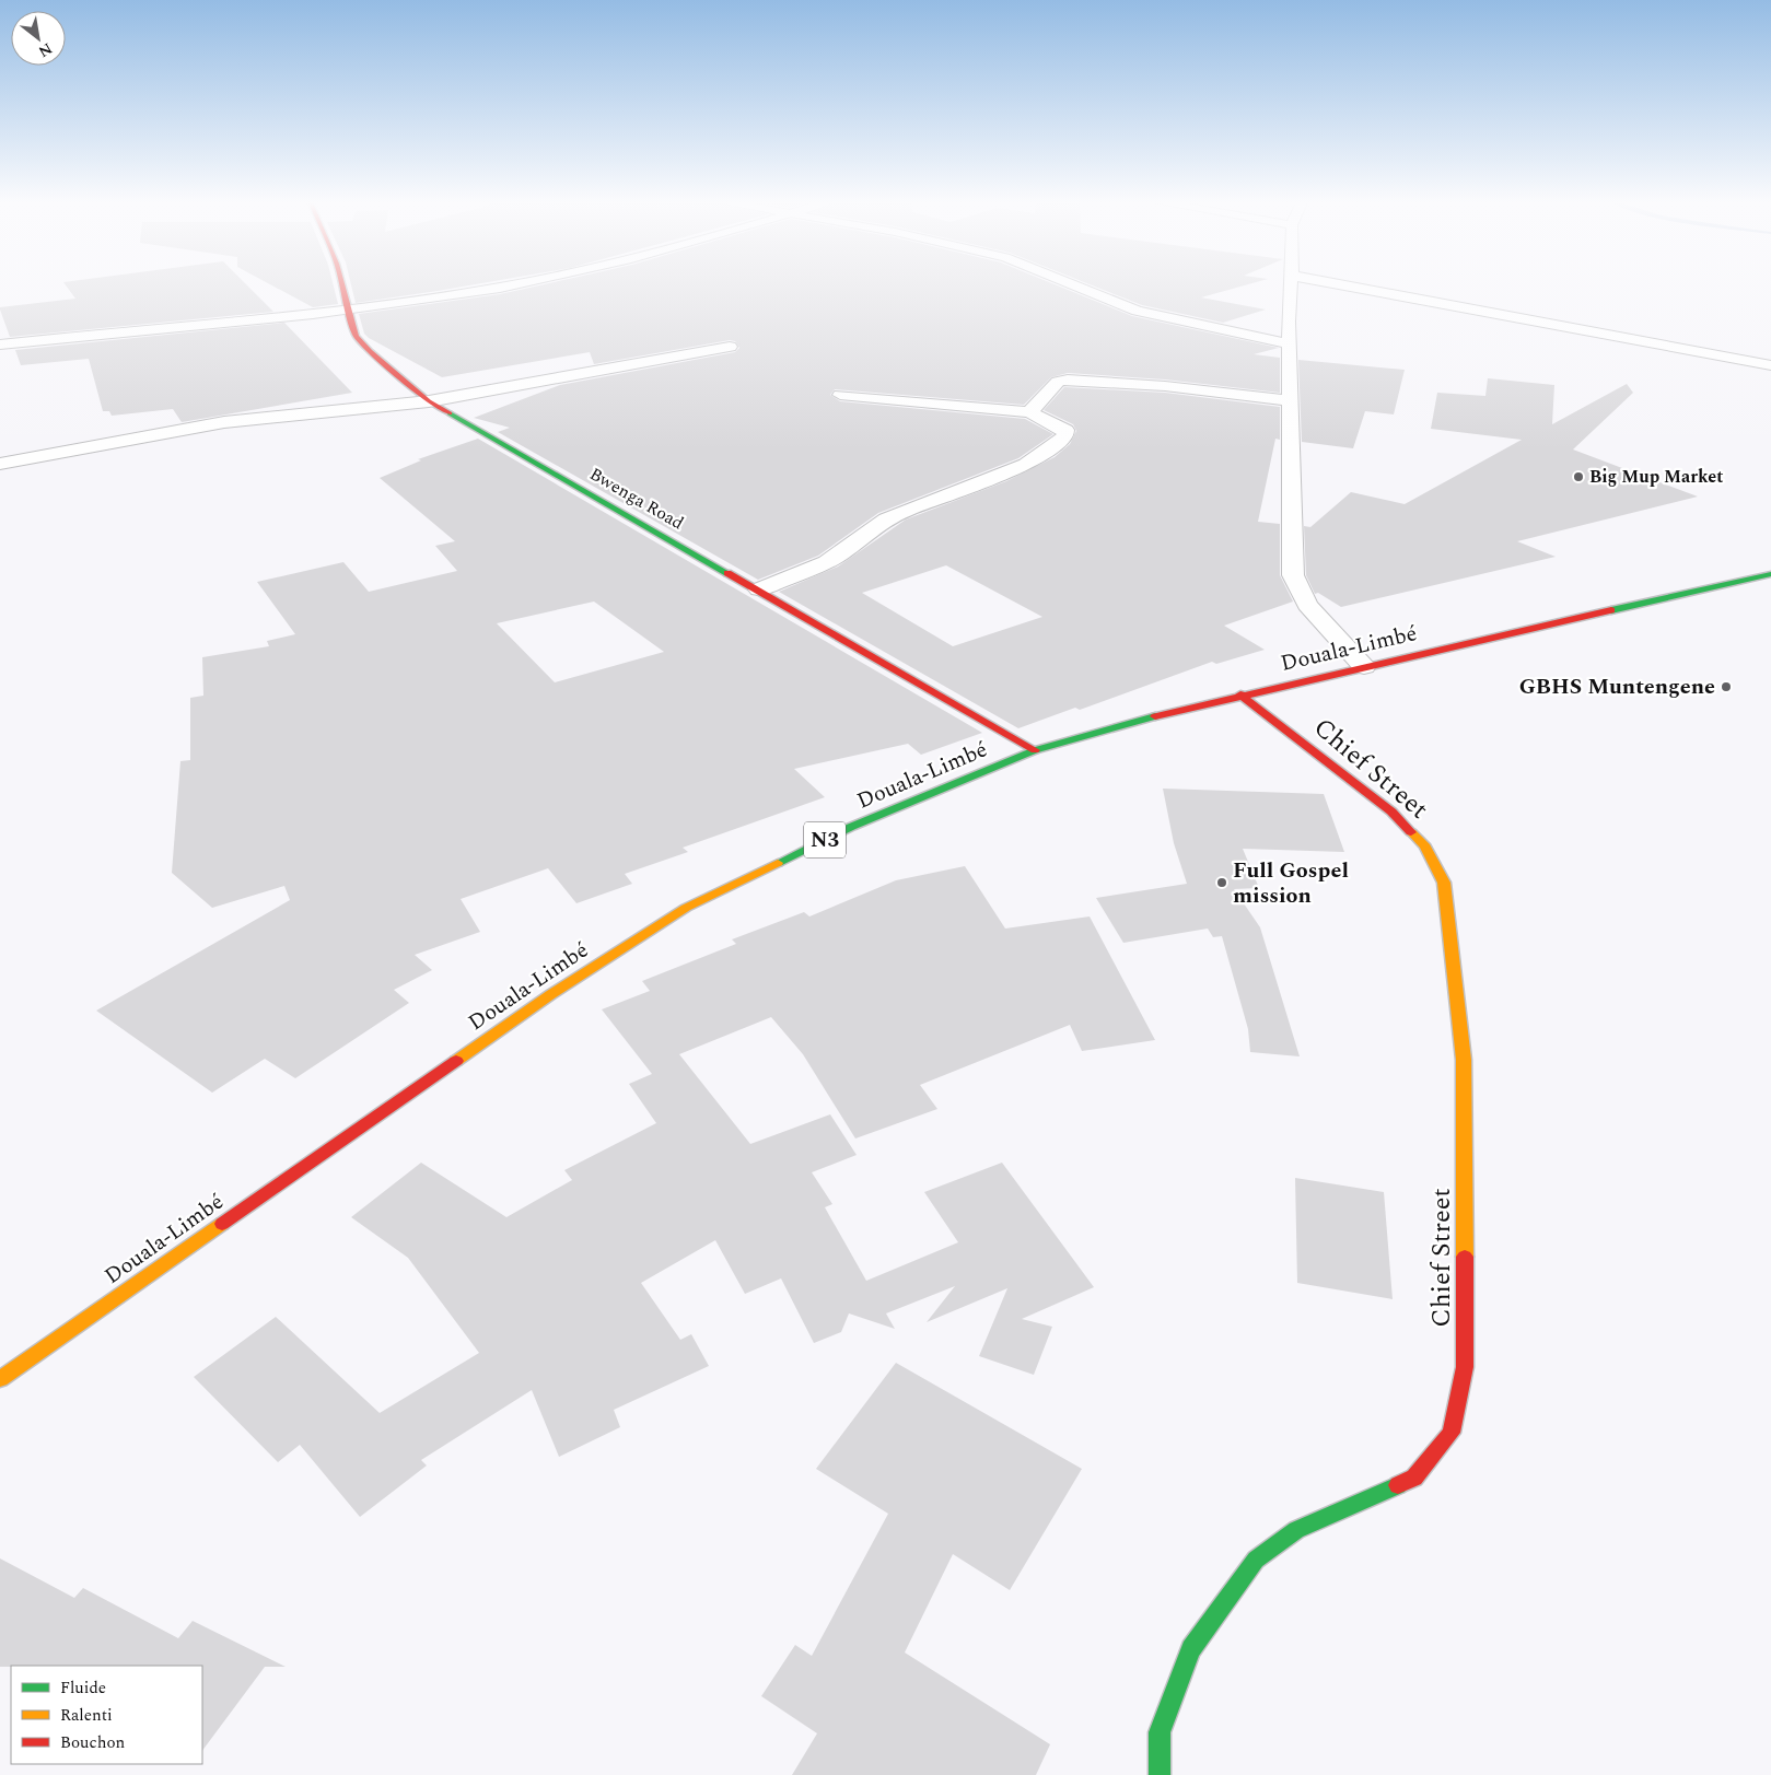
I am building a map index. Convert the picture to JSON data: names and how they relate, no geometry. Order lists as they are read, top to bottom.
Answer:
{
  "streets": {
    "main road": [
      "Bwenga Road",
      "Douala-Limbé",
      "Chief Street",
      "N3"
    ]
  },
  "crossings": [
    ["Bwenga Road", "Douala-Limbé"],
    ["Douala-Limbé", "Chief Street"]
  ],
  "places": ["Big Mup Market", "GBHS Muntengene", "Full Gospel mission"],
  "legend": ["Fluide", "Ralenti", "Bouchon"],
  "north": "bottom right"
}
